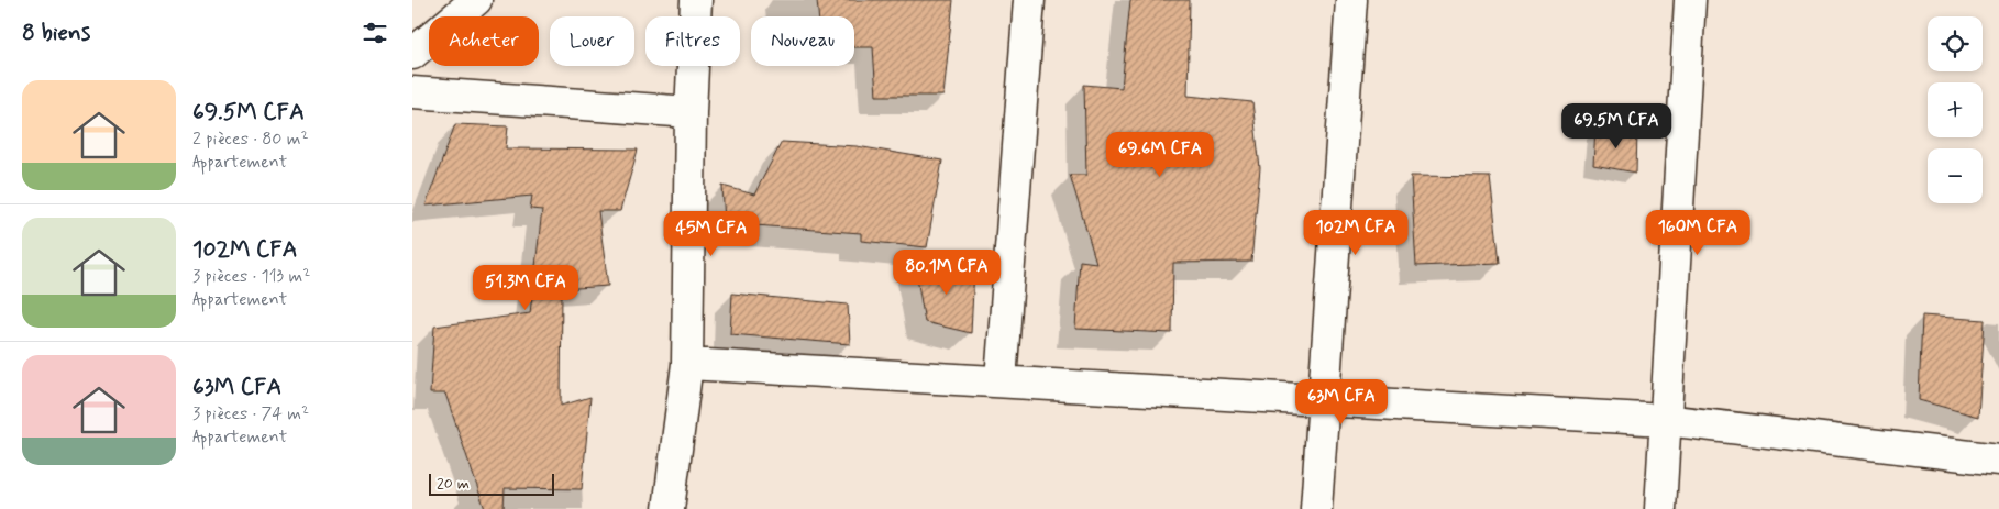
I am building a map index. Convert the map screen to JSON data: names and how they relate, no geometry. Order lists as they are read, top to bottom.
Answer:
{
  "scale_bar": "20 m",
  "page": {
    "heading": "8 biens",
    "map_buttons": ["+", "−"],
    "chip": [
      "Acheter",
      "Louer",
      "Filtres",
      "Nouveau"
    ],
    "list": [
      {
        "name": "69.5M CFA",
        "note": "2 pièces · 80 m² · Appartement"
      },
      {
        "name": "102M CFA",
        "note": "3 pièces · 113 m² · Appartement"
      },
      {
        "name": "63M CFA",
        "note": "3 pièces · 74 m² · Appartement"
      }
    ],
    "price": [
      "69.5M CFA",
      "69.6M CFA",
      "102M CFA",
      "160M CFA",
      "45M CFA",
      "80.1M CFA",
      "51.3M CFA",
      "63M CFA"
    ],
    "scale": "20 m"
  }
}
